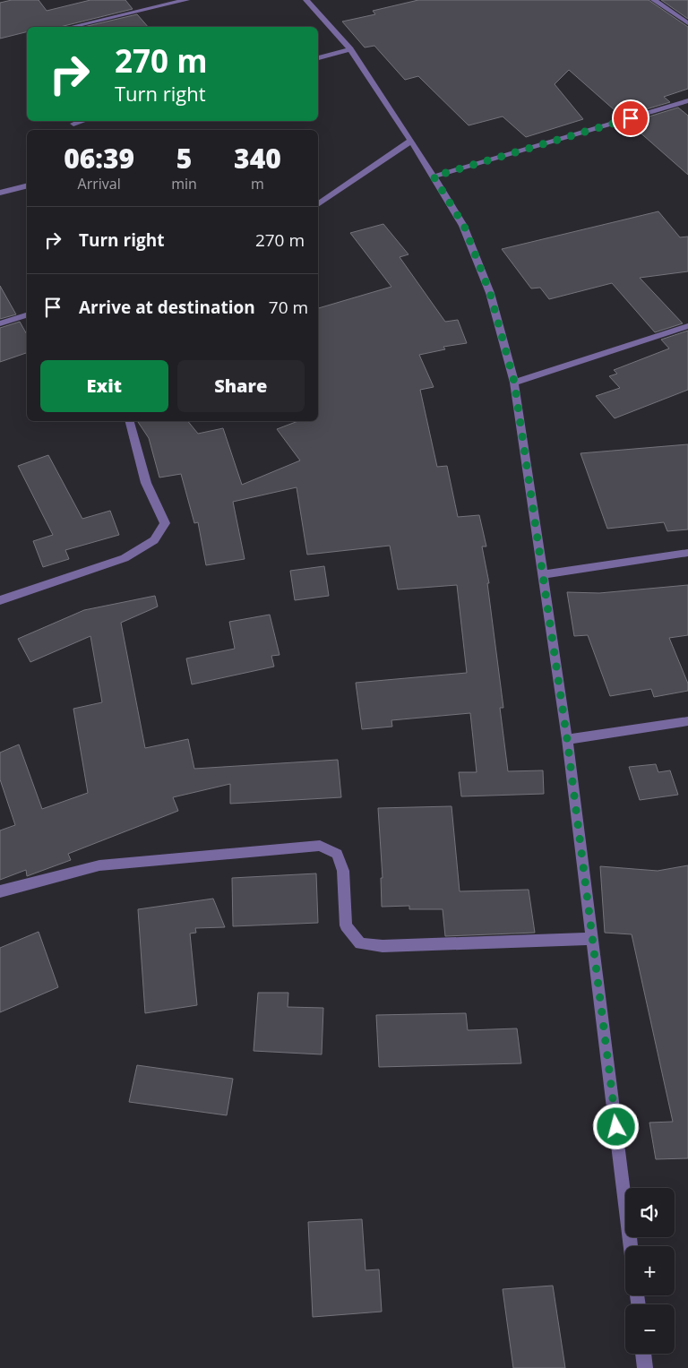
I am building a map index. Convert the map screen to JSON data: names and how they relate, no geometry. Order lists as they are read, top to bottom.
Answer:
{
  "page": {
    "turn": ["270 m", "Turn right"],
    "eta": [
      "06:39",
      "Arrival",
      "5",
      "min",
      "340",
      "m"
    ],
    "list": [
      {
        "name": "Turn right",
        "value": "270 m"
      },
      {
        "name": "Arrive at destination",
        "value": "70 m"
      }
    ],
    "buttons": ["Exit", "Share"],
    "map_buttons": ["+", "−"]
  }
}
